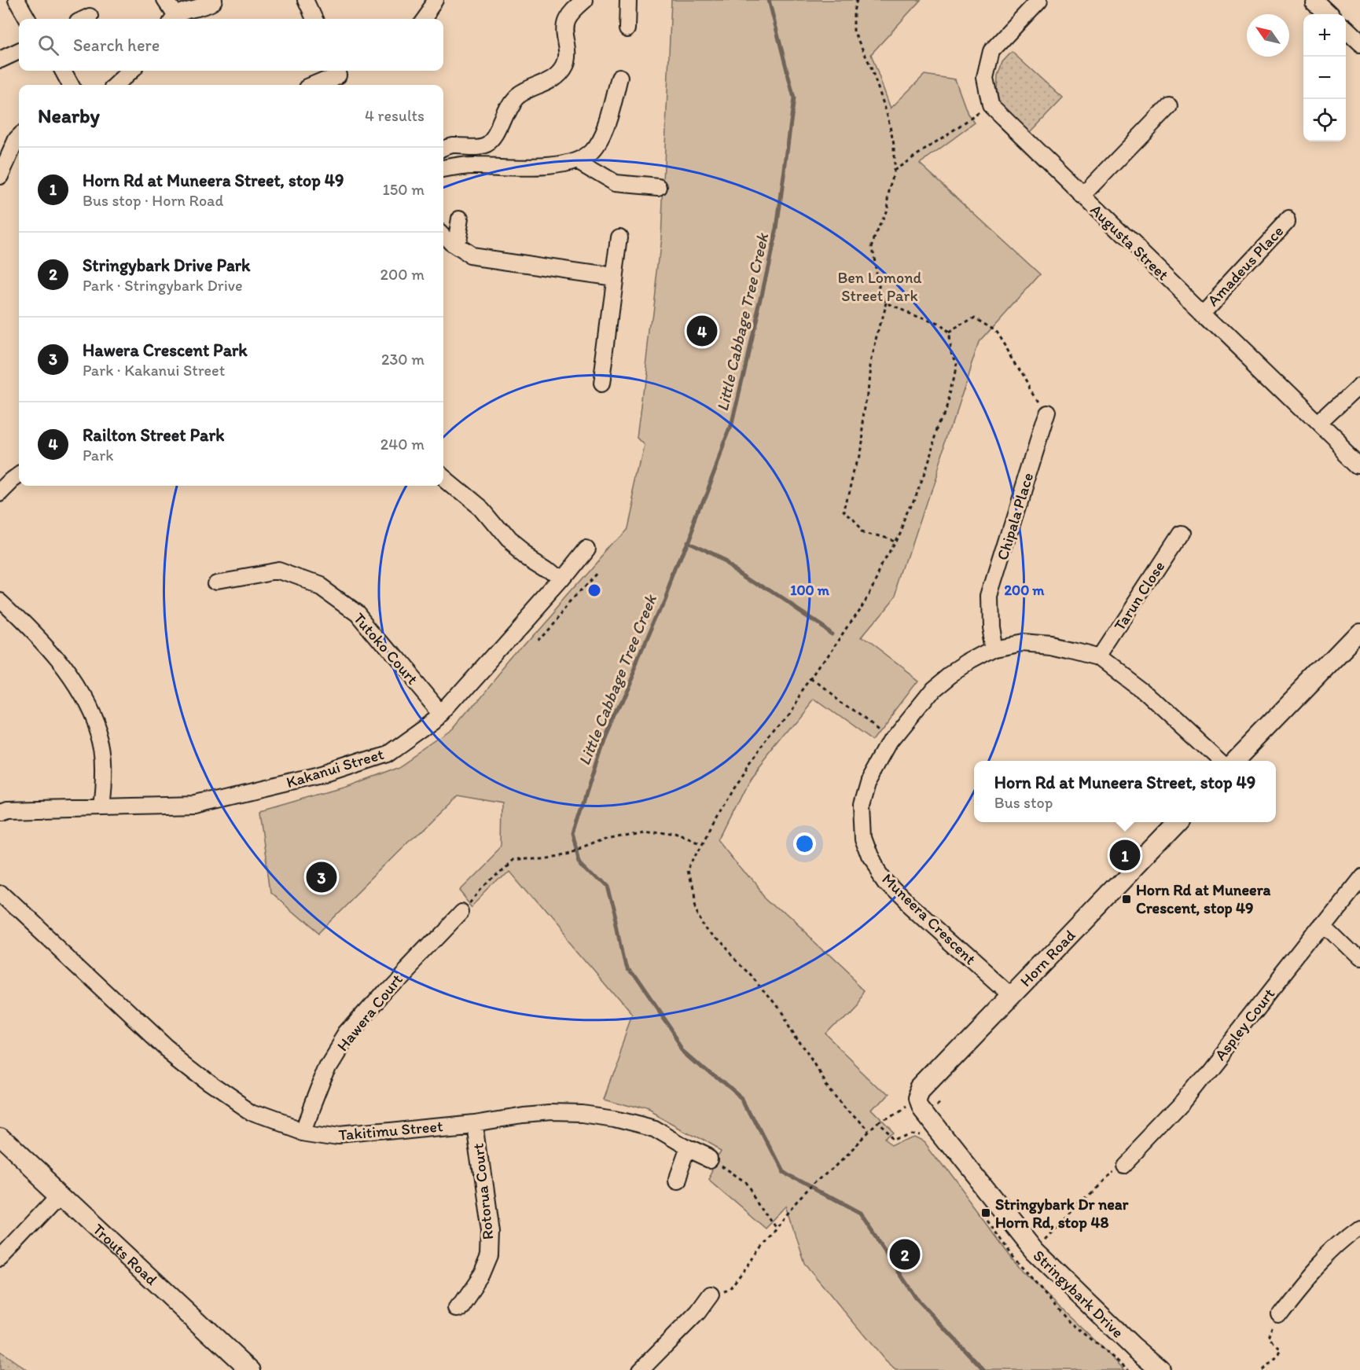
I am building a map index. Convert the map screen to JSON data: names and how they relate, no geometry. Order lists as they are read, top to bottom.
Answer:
{
  "streets": {
    "street": [
      "Augusta Street",
      "Amadeus Place",
      "Chipala Place",
      "Tarun Close",
      "Tutoko Court",
      "Kakanui Street",
      "Muneera Crescent",
      "Horn Road",
      "Hawera Court",
      "Aspley Court",
      "Takitimu Street",
      "Rotorua Court",
      "Trouts Road",
      "Stringybark Drive"
    ]
  },
  "crossings": [
    ["Augusta Street", "Amadeus Place"],
    ["Chipala Place", "Muneera Crescent"],
    ["Tarun Close", "Muneera Crescent"],
    ["Tutoko Court", "Kakanui Street"],
    ["Muneera Crescent", "Horn Road"],
    ["Horn Road", "Stringybark Drive"],
    ["Hawera Court", "Takitimu Street"],
    ["Takitimu Street", "Rotorua Court"]
  ],
  "water": ["Little Cabbage Tree Creek"],
  "parks": ["Ben Lomond Street Park"],
  "places": {
    "transit": ["Horn Rd at Muneera Crescent, stop 49", "Stringybark Dr near Horn Rd, stop 48"]
  },
  "north": "top left",
  "page": {
    "map_buttons": ["+", "−"],
    "search": "Search here",
    "heading": ["Nearby", "4 results"],
    "list": [
      {
        "mark": "1",
        "name": "Horn Rd at Muneera Street, stop 49",
        "note": "Bus stop · Horn Road",
        "value": "150 m"
      },
      {
        "mark": "2",
        "name": "Stringybark Drive Park",
        "note": "Park · Stringybark Drive",
        "value": "200 m"
      },
      {
        "mark": "3",
        "name": "Hawera Crescent Park",
        "note": "Park · Kakanui Street",
        "value": "230 m"
      },
      {
        "mark": "4",
        "name": "Railton Street Park",
        "note": "Park",
        "value": "240 m"
      }
    ],
    "pins": [
      "4",
      "1",
      "3",
      "2"
    ],
    "popup": ["Horn Rd at Muneera Street, stop 49", "Bus stop"]
  },
  "rings": ["100 m", "200 m"]
}
